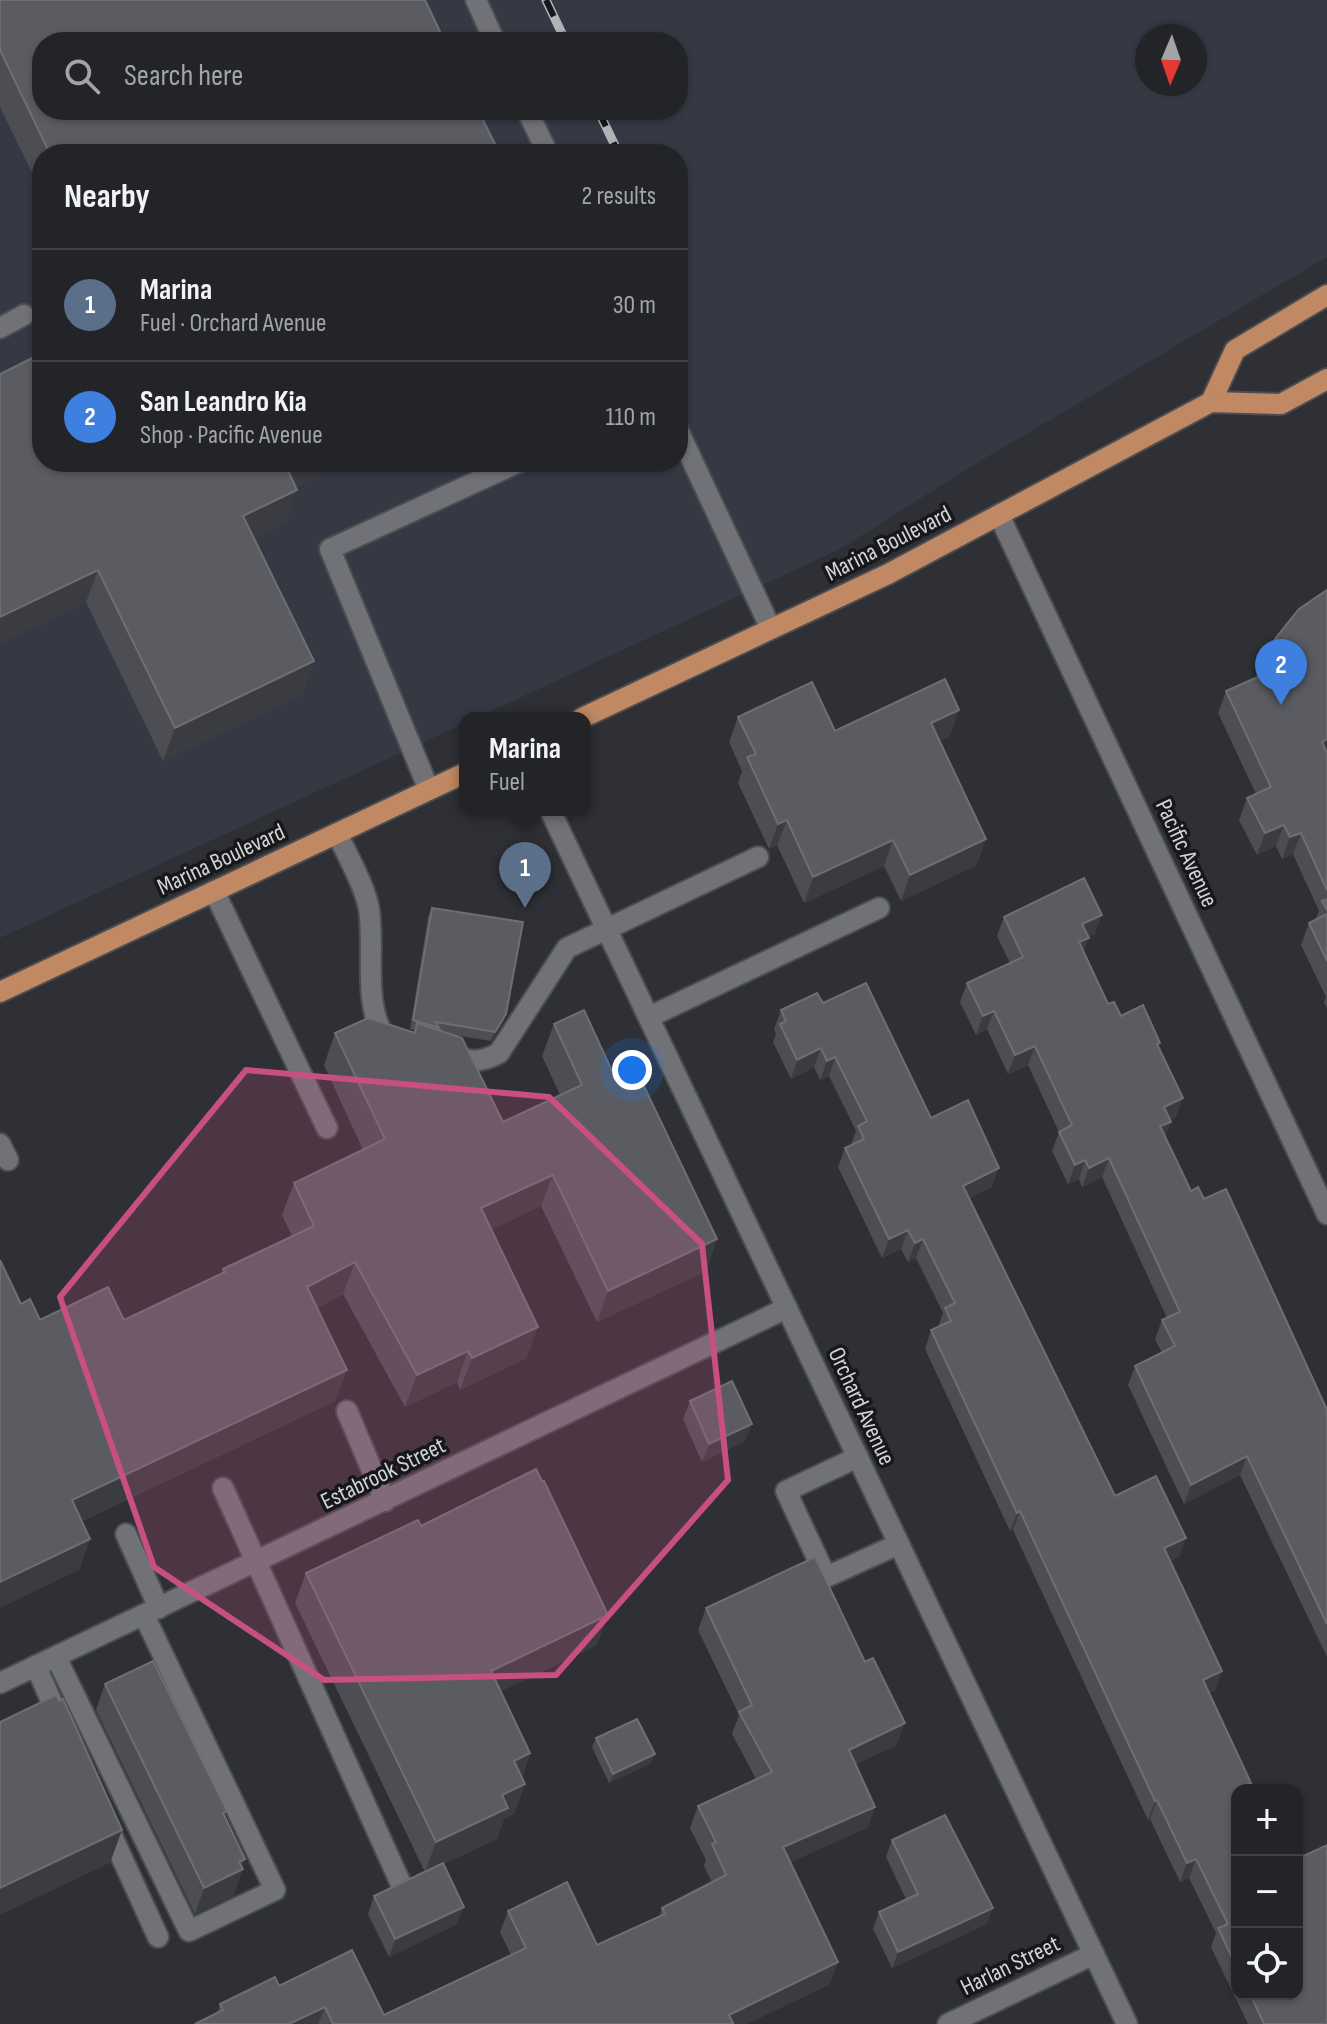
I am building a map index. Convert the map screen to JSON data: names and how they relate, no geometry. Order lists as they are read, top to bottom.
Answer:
{
  "streets": {
    "main road": ["Marina Boulevard"],
    "street": [
      "Pacific Avenue",
      "Orchard Avenue",
      "Estabrook Street",
      "Harlan Street"
    ]
  },
  "crossings": [
    ["Marina Boulevard", "Pacific Avenue"],
    ["Orchard Avenue", "Estabrook Street"],
    ["Orchard Avenue", "Harlan Street"]
  ],
  "north": "bottom",
  "page": {
    "search": "Search here",
    "heading": ["Nearby", "2 results"],
    "list": [
      {
        "mark": "1",
        "name": "Marina",
        "note": "Fuel · Orchard Avenue",
        "value": "30 m"
      },
      {
        "mark": "2",
        "name": "San Leandro Kia",
        "note": "Shop · Pacific Avenue",
        "value": "110 m"
      }
    ],
    "pins": ["2", "1"],
    "popup": ["Marina", "Fuel"],
    "map_buttons": ["+", "−"]
  }
}
